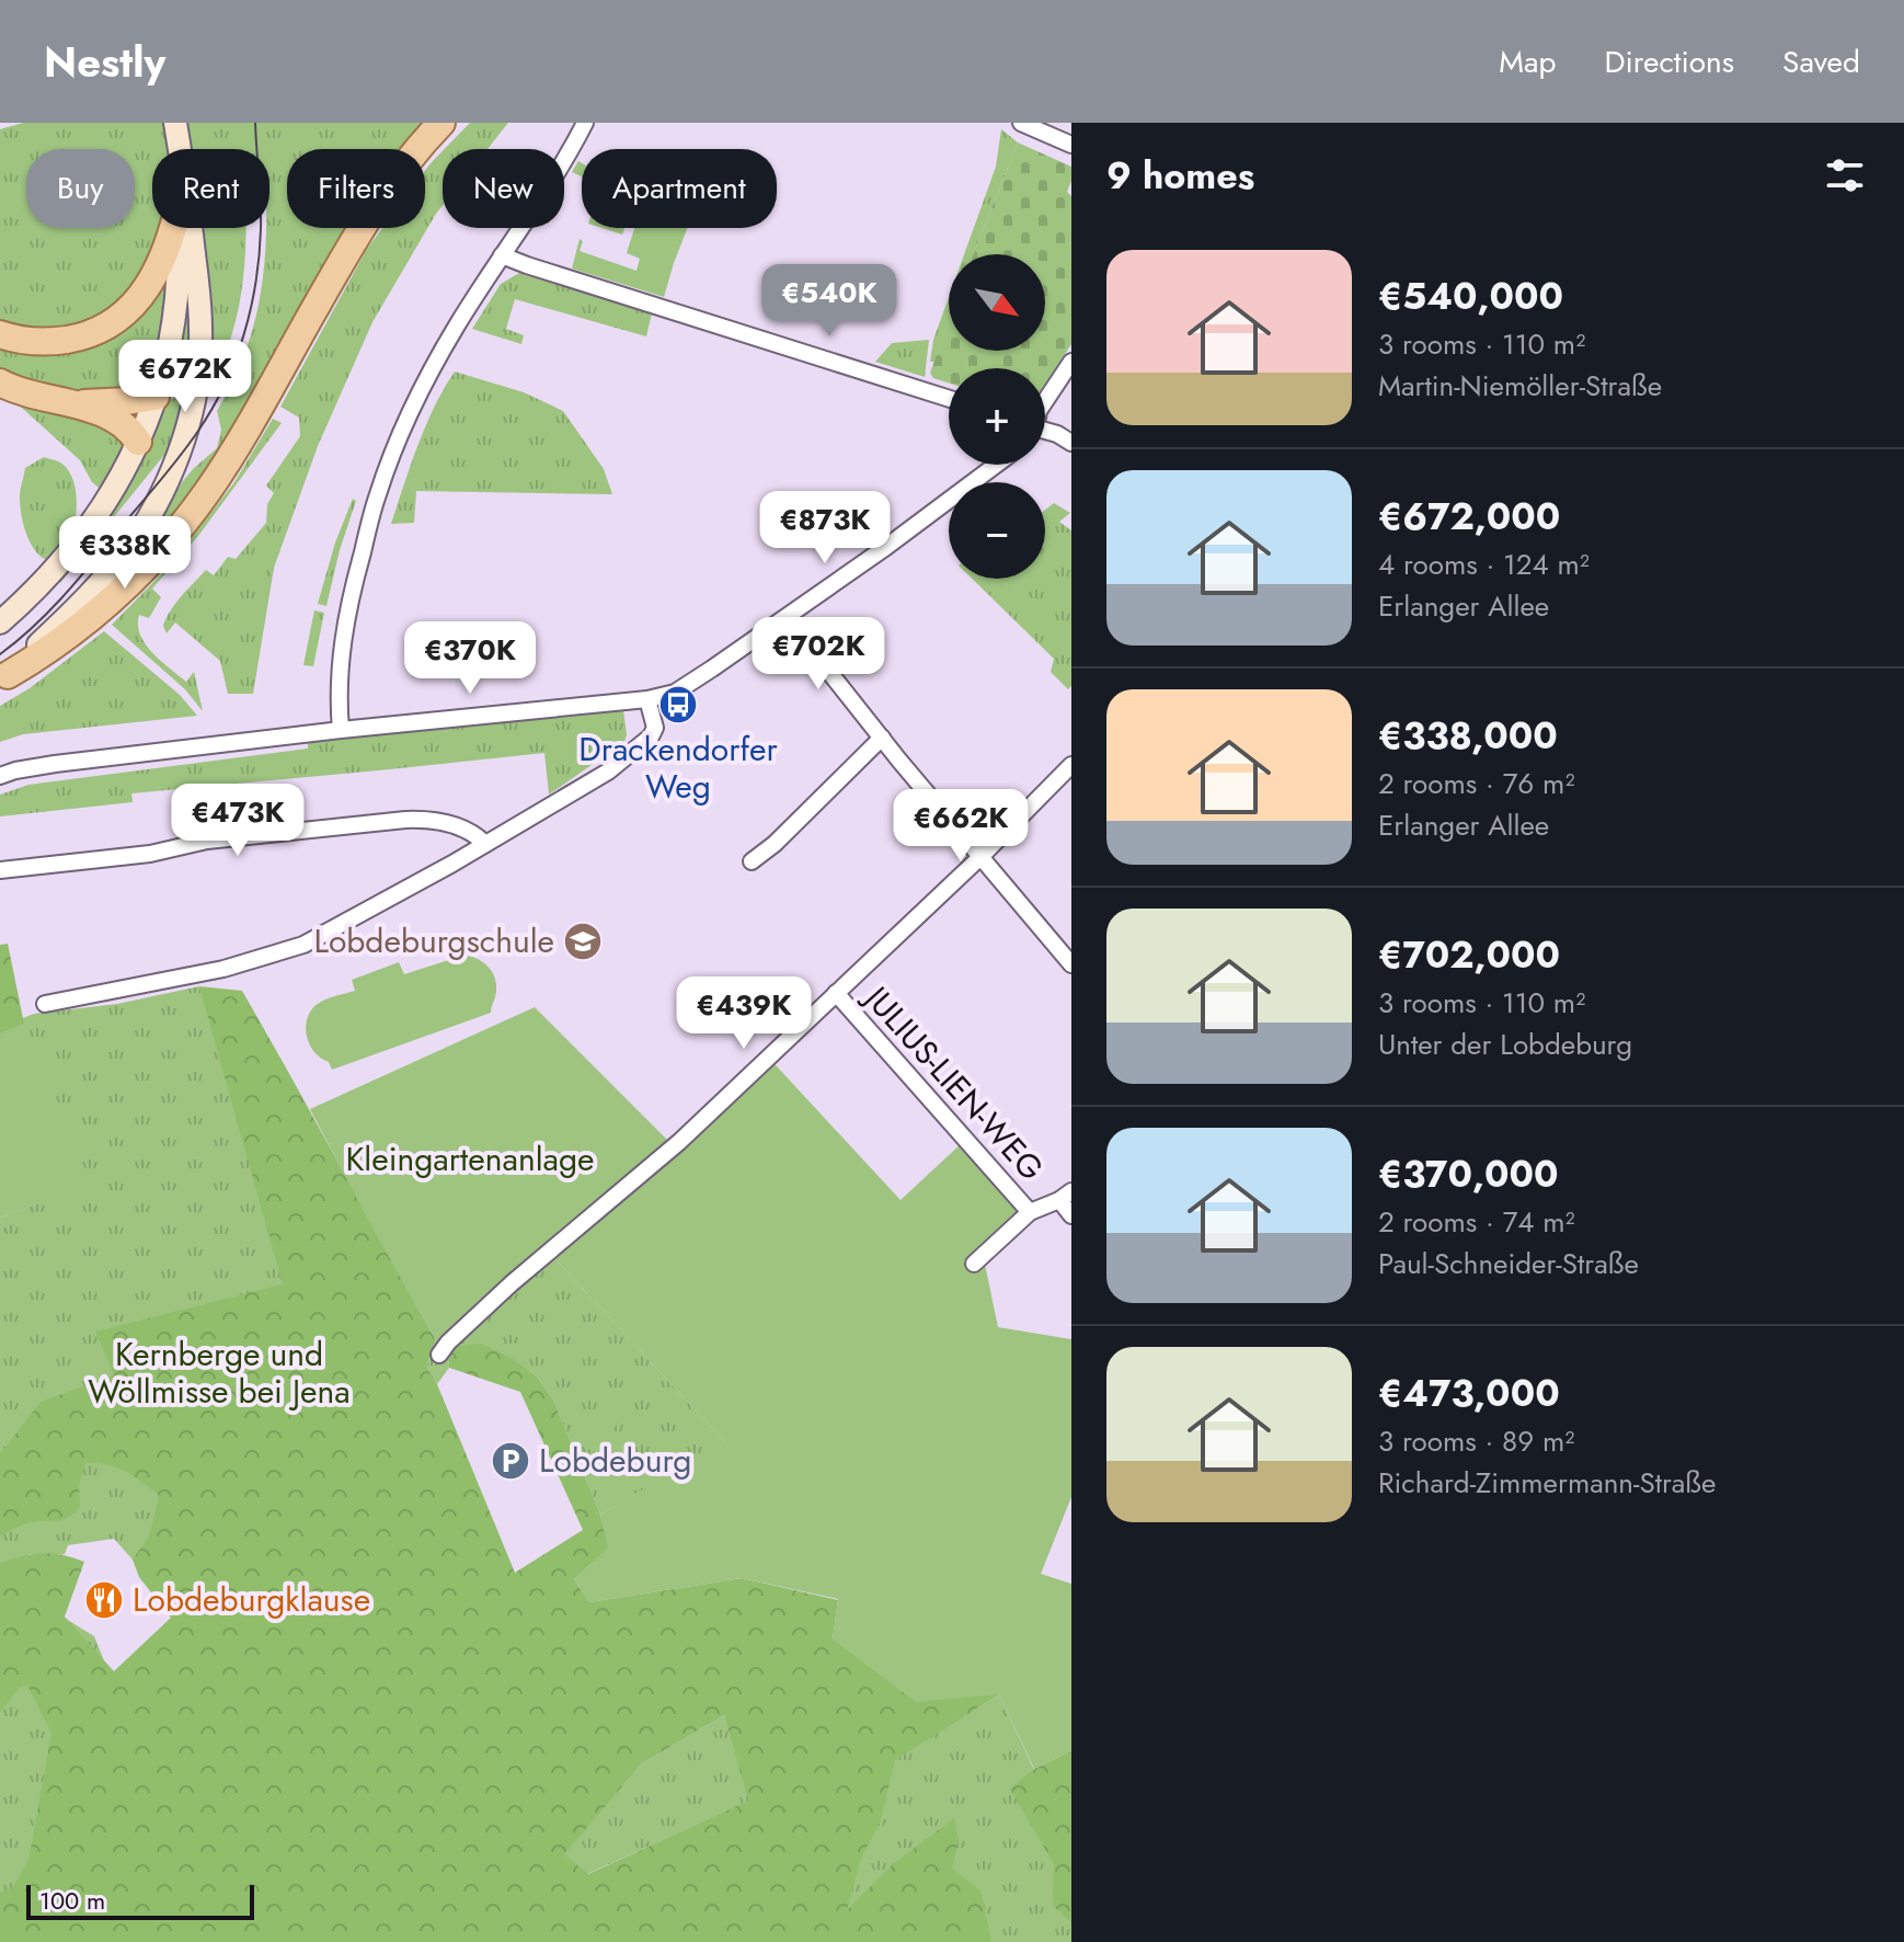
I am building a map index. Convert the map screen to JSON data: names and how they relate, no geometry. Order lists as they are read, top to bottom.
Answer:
{
  "streets": {
    "street": ["JULIUS-LIEN-WEG"]
  },
  "parks": ["Kleingartenanlage", "Kernberge und Wöllmisse bei Jena"],
  "places": {
    "bus stop": ["Drackendorfer Weg"],
    "school or university": ["Lobdeburgschule"],
    "parking": ["Lobdeburg"],
    "restaurant": ["Lobdeburgklause"]
  },
  "scale_bar": "100 m",
  "north": "bottom right",
  "page": {
    "header": "Nestly",
    "nav": ["Map", "Directions", "Saved"],
    "heading": "9 homes",
    "chip": [
      "Buy",
      "Rent",
      "Filters",
      "New",
      "Apartment"
    ],
    "list": [
      {
        "name": "€540,000",
        "note": "3 rooms · 110 m² · Martin-Niemöller-Straße"
      },
      {
        "name": "€672,000",
        "note": "4 rooms · 124 m² · Erlanger Allee"
      },
      {
        "name": "€338,000",
        "note": "2 rooms · 76 m² · Erlanger Allee"
      },
      {
        "name": "€702,000",
        "note": "3 rooms · 110 m² · Unter der Lobdeburg"
      },
      {
        "name": "€370,000",
        "note": "2 rooms · 74 m² · Paul-Schneider-Straße"
      },
      {
        "name": "€473,000",
        "note": "3 rooms · 89 m² · Richard-Zimmermann-Straße"
      }
    ],
    "map_buttons": ["+", "−"],
    "price": [
      "€540K",
      "€672K",
      "€873K",
      "€338K",
      "€702K",
      "€370K",
      "€473K",
      "€662K",
      "€439K"
    ],
    "scale": "100 m"
  }
}
